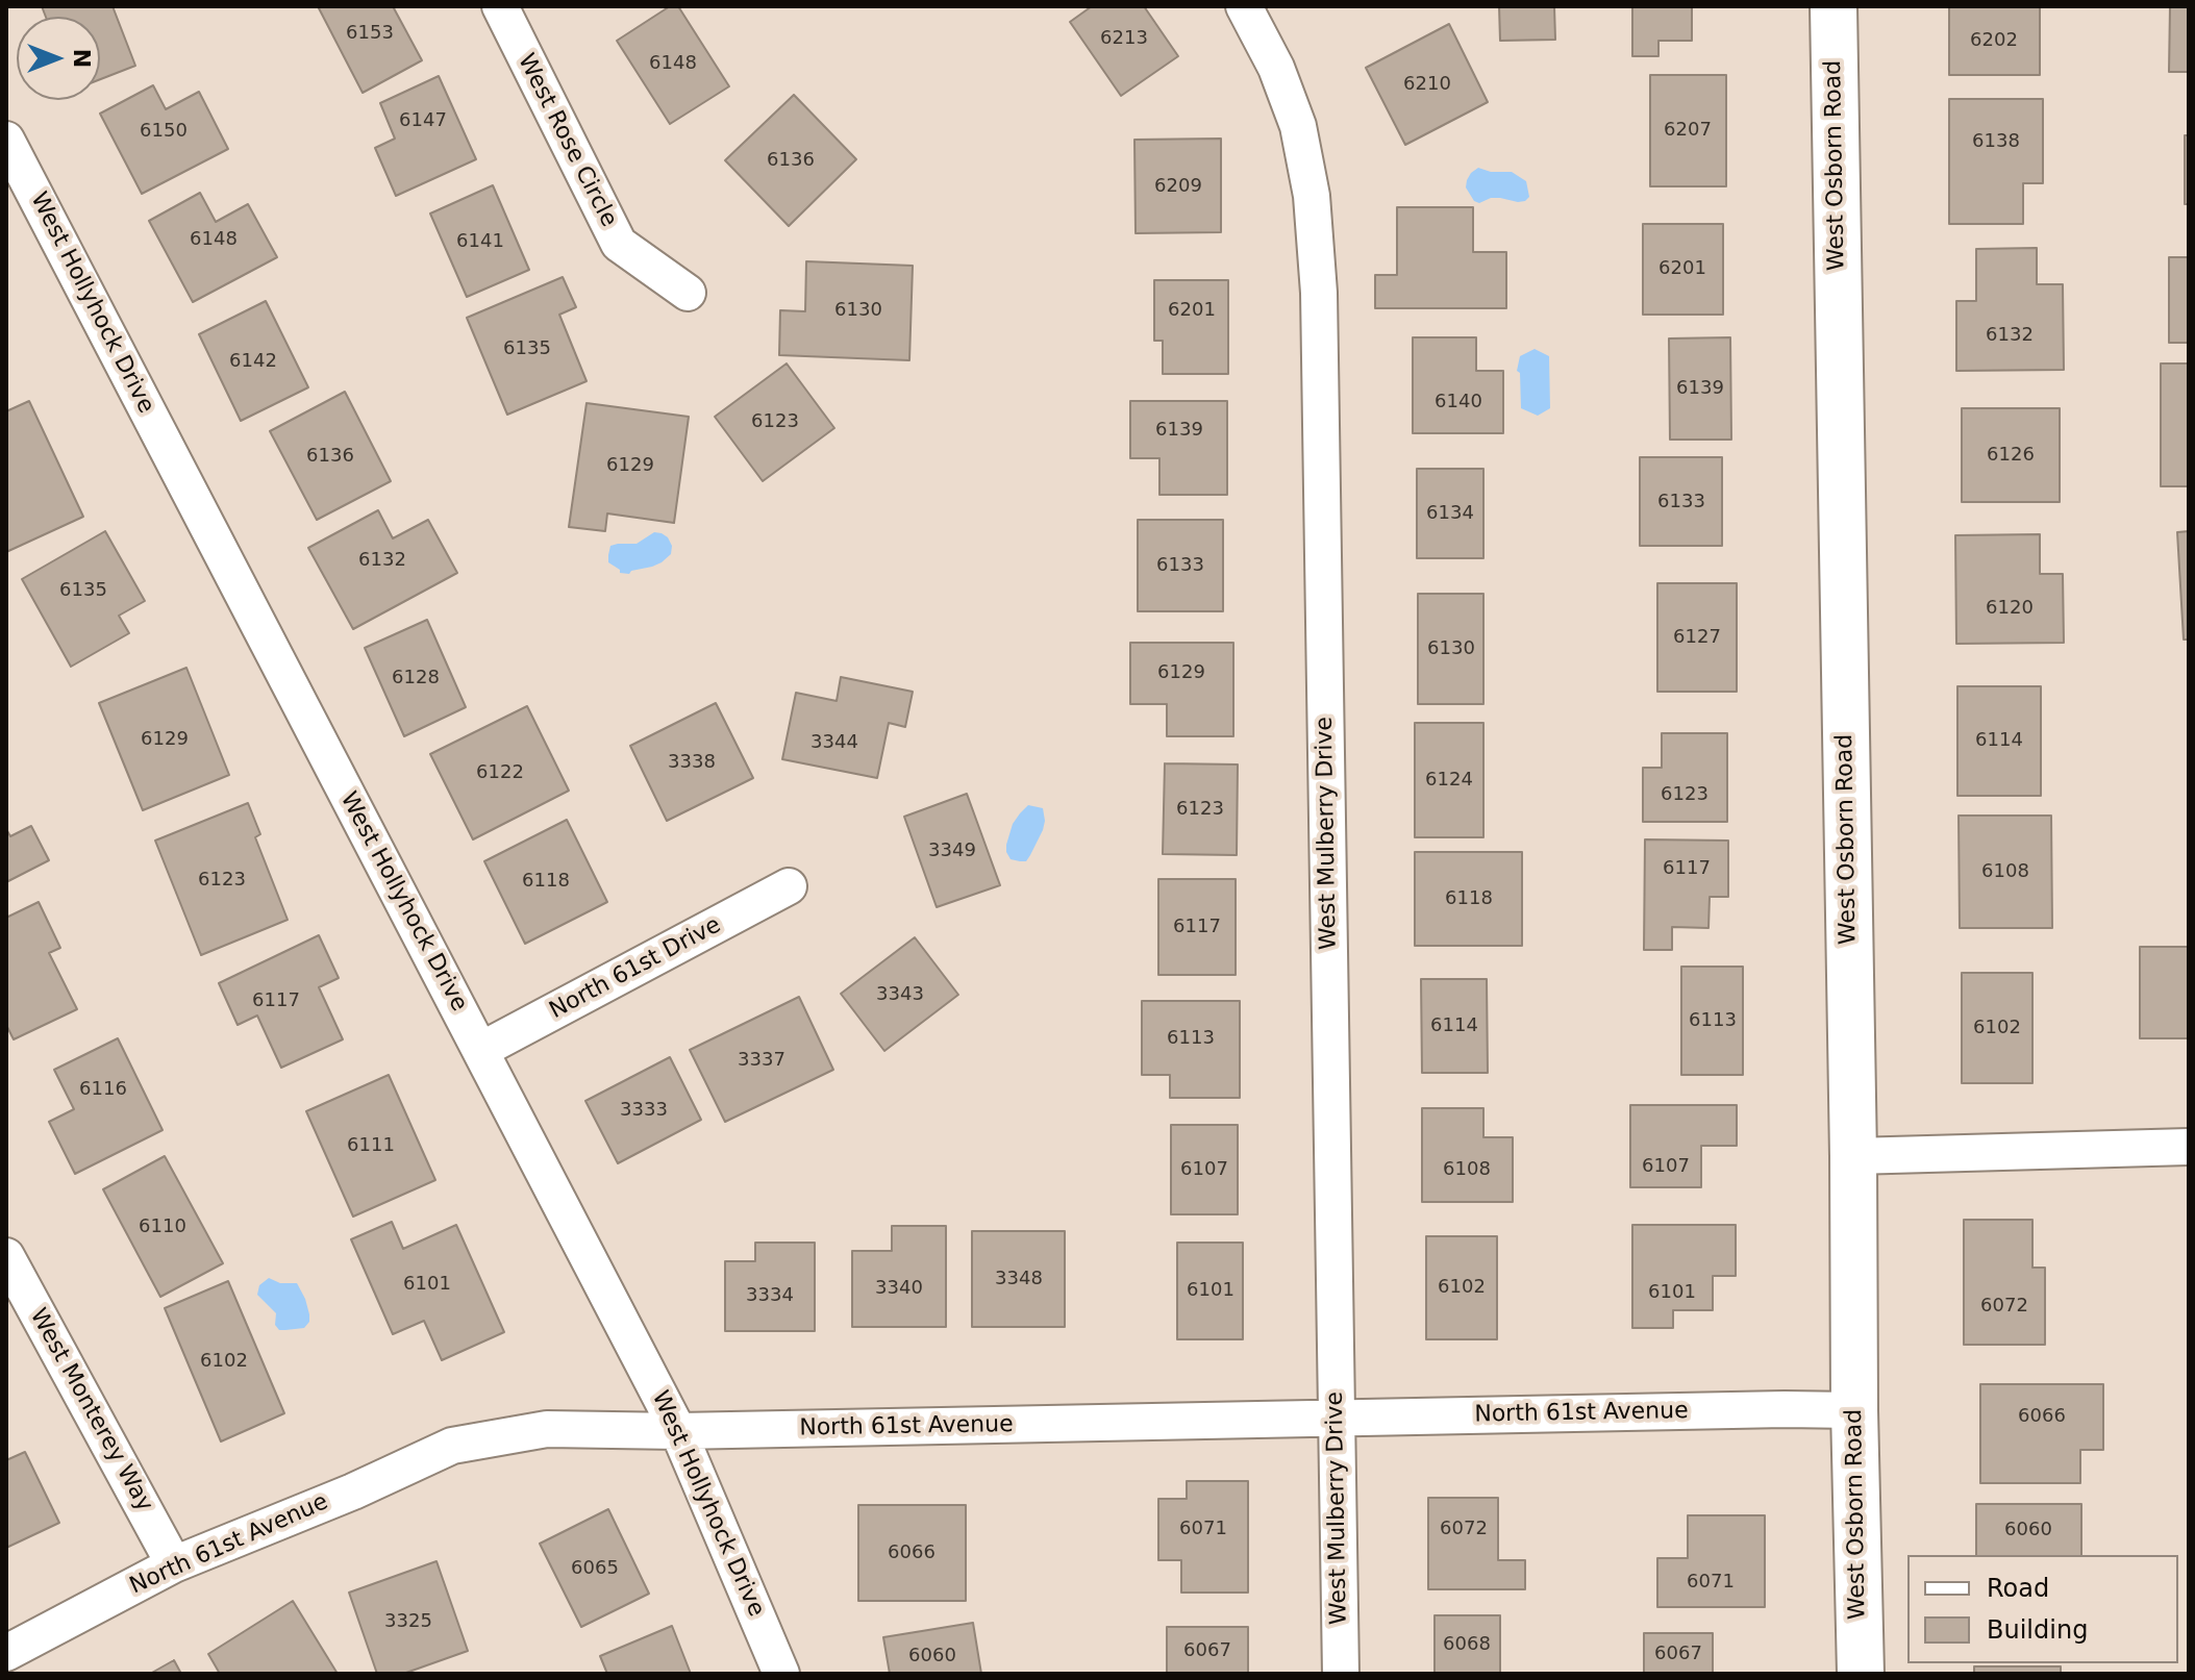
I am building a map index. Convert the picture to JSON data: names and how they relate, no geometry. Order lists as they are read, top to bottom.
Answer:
{
  "streets": {
    "street": [
      "West Rose Circle",
      "West Osborn Road",
      "West Hollyhock Drive",
      "West Mulberry Drive",
      "North 61st Drive",
      "West Monterey Way",
      "North 61st Avenue"
    ]
  },
  "crossings": [
    ["West Osborn Road", "North 61st Avenue"],
    ["West Hollyhock Drive", "North 61st Drive"],
    ["West Hollyhock Drive", "North 61st Avenue"],
    ["West Mulberry Drive", "North 61st Avenue"],
    ["West Monterey Way", "North 61st Avenue"]
  ],
  "house_numbers": [
    "6153",
    "6213",
    "6202",
    "6148",
    "6210",
    "6147",
    "6207",
    "6150",
    "6138",
    "6136",
    "6209",
    "6148",
    "6141",
    "6201",
    "6130",
    "6201",
    "6132",
    "6135",
    "6142",
    "6139",
    "6140",
    "6123",
    "6139",
    "6126",
    "6136",
    "6129",
    "6133",
    "6134",
    "6132",
    "6133",
    "6135",
    "6120",
    "6127",
    "6130",
    "6129",
    "6128",
    "6129",
    "6114",
    "3344",
    "3338",
    "6122",
    "6124",
    "6123",
    "6123",
    "3349",
    "6117",
    "6108",
    "6123",
    "6118",
    "6118",
    "6117",
    "3343",
    "6117",
    "6113",
    "6114",
    "6102",
    "6113",
    "3337",
    "6116",
    "3333",
    "6111",
    "6107",
    "6107",
    "6108",
    "6110",
    "3348",
    "6101",
    "6102",
    "3340",
    "6101",
    "6101",
    "3334",
    "6072",
    "6102",
    "6066",
    "6071",
    "6072",
    "6060",
    "6066",
    "6065",
    "6071",
    "3325",
    "6068",
    "6067",
    "6067",
    "6060"
  ],
  "legend": ["Road", "Building"],
  "north": "right"
}
